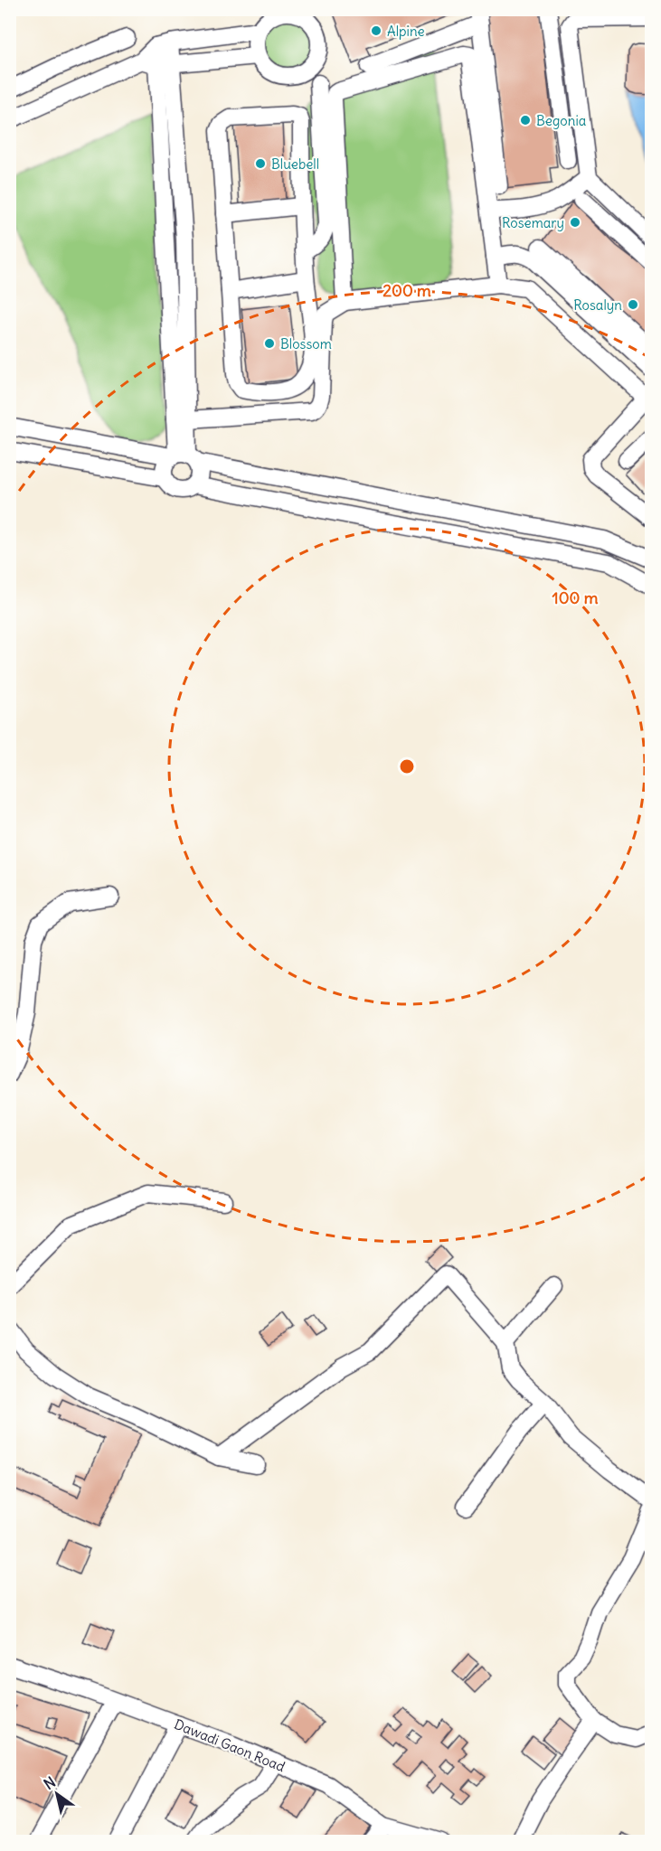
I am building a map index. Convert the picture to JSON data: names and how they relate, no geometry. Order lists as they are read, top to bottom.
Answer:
{
  "streets": {
    "street": ["Dawadi Gaon Road"]
  },
  "places": [
    "Alpine",
    "Begonia",
    "Bluebell",
    "Rosemary",
    "Rosalyn",
    "Blossom"
  ],
  "north": "top left",
  "rings": ["200 m", "100 m"]
}
